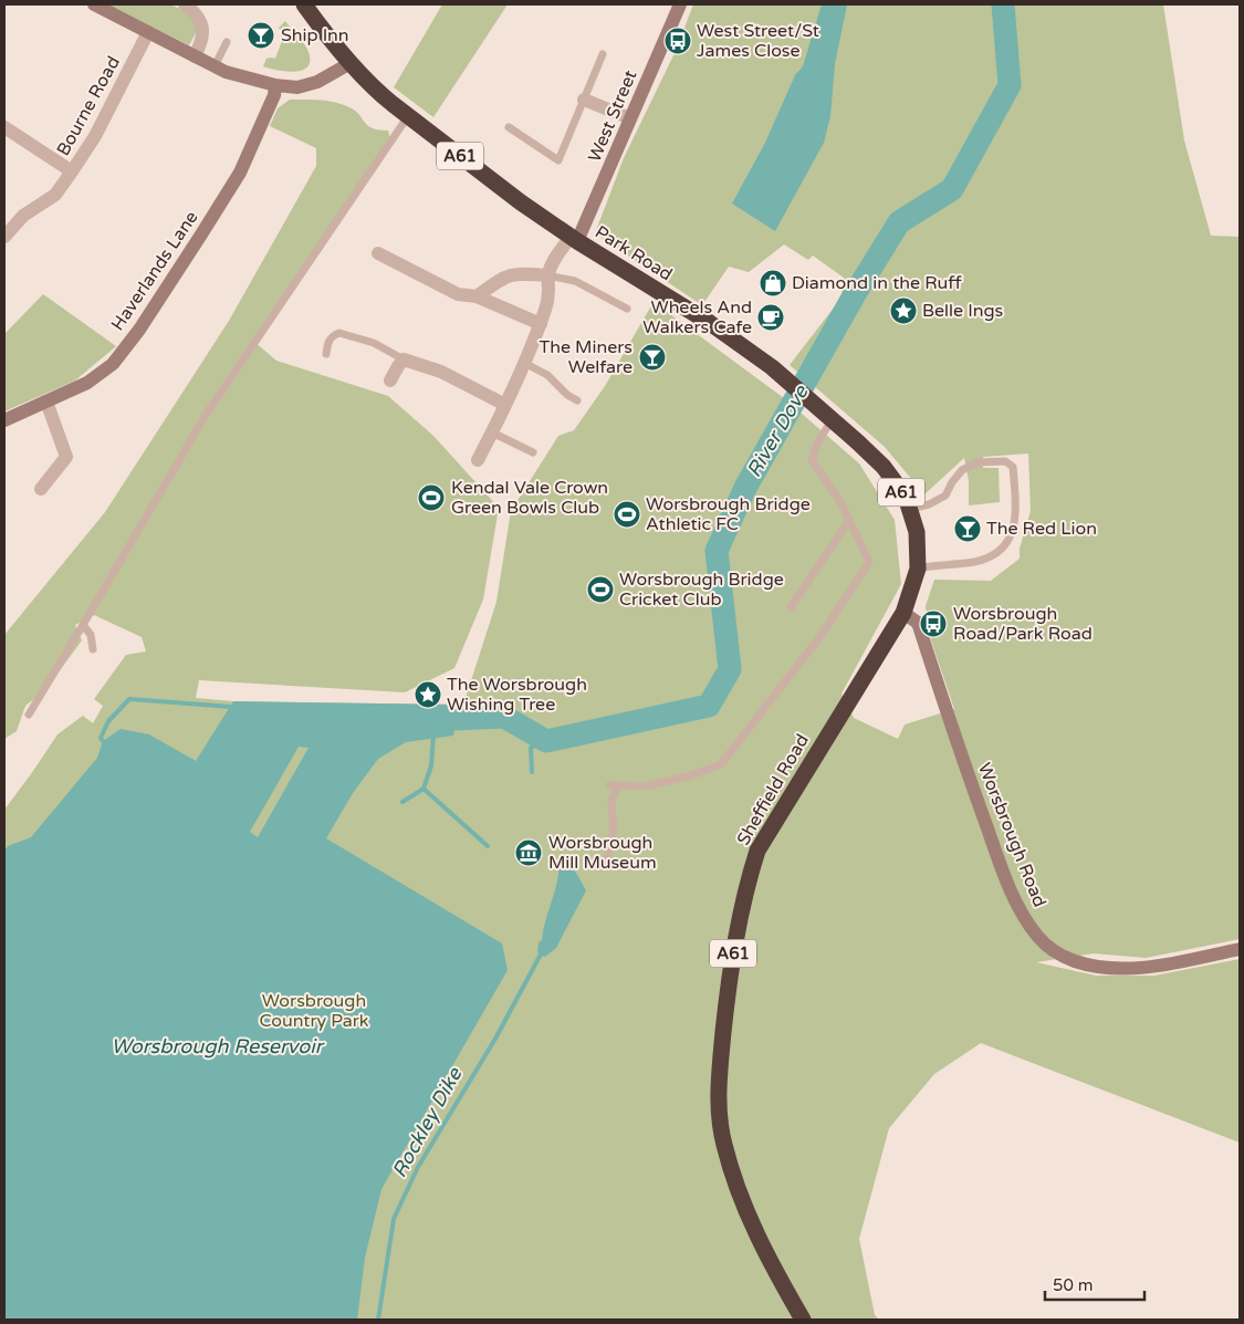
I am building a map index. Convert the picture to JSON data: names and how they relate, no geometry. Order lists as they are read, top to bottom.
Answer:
{
  "streets": {
    "highway": ["A61", "Park Road", "Sheffield Road"],
    "street": [
      "Bourne Road",
      "West Street",
      "Haverlands Lane",
      "Worsbrough Road"
    ]
  },
  "crossings": [
    ["West Street", "Park Road"],
    ["Park Road", "Sheffield Road"],
    ["Park Road", "Worsbrough Road"],
    ["Sheffield Road", "Worsbrough Road"]
  ],
  "water": ["River Dove", "Worsbrough Reservoir", "Rockley Dike"],
  "parks": ["Worsbrough Country Park"],
  "places": {
    "bar": ["Ship Inn", "The Miners Welfare", "The Red Lion"],
    "bus stop": ["West Street/St James Close", "Worsbrough Road/Park Road"],
    "shop": ["Diamond in the Ruff"],
    "place": ["Belle Ings", "The Worsbrough Wishing Tree"],
    "cafe": ["Wheels And Walkers Cafe"],
    "sports": ["Kendal Vale Crown Green Bowls Club", "Worsbrough Bridge Athletic FC", "Worsbrough Bridge Cricket Club"],
    "museum": ["Worsbrough Mill Museum"]
  },
  "scale_bar": "50 m"
}
